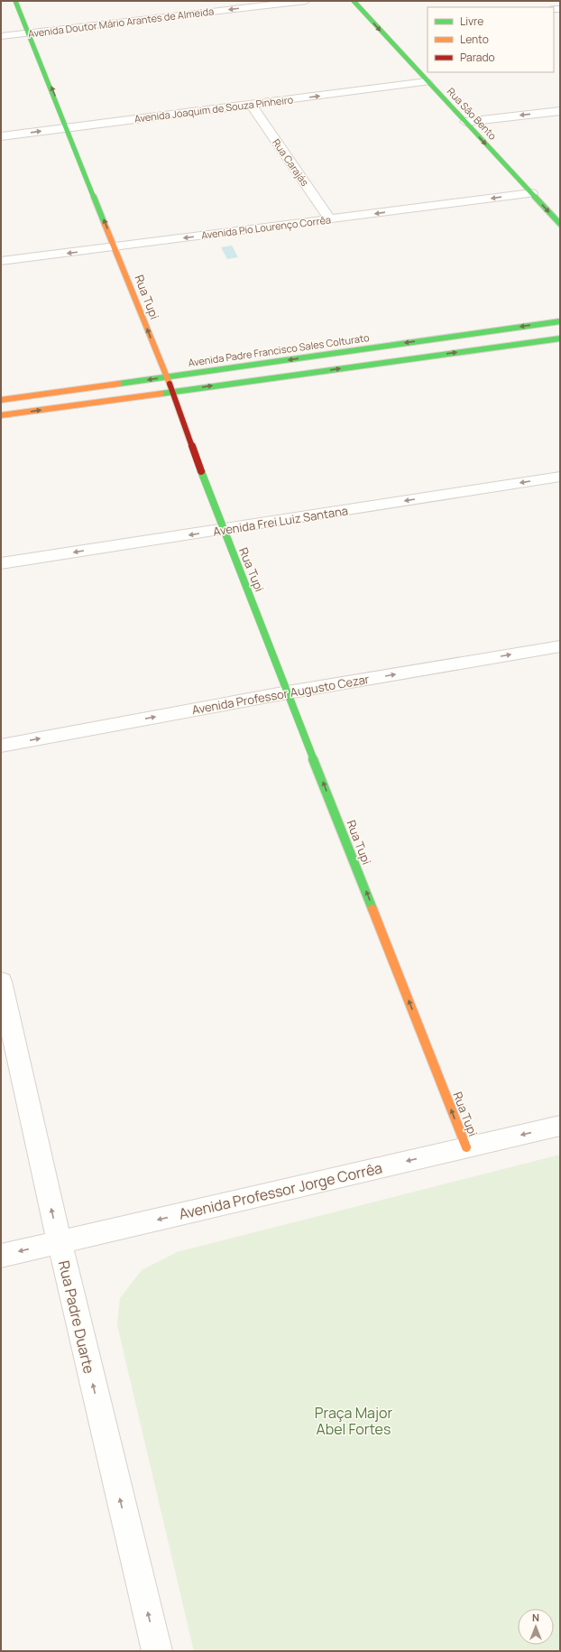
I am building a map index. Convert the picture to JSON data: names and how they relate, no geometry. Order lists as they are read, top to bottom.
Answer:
{
  "streets": {
    "street": [
      "Avenida Doutor Mário Arantes de Almeida",
      "Avenida Joaquim de Souza Pinheiro",
      "Rua São Bento",
      "Rua Carajás",
      "Avenida Pio Lourenço Corrêa",
      "Rua Tupi",
      "Avenida Padre Francisco Sales Colturato",
      "Avenida Frei Luiz Santana",
      "Avenida Professor Augusto Cezar",
      "Avenida Professor Jorge Corrêa",
      "Rua Padre Duarte"
    ]
  },
  "crossings": [
    ["Avenida Doutor Mário Arantes de Almeida", "Rua Tupi"],
    ["Avenida Joaquim de Souza Pinheiro", "Rua São Bento"],
    ["Avenida Joaquim de Souza Pinheiro", "Rua Carajás"],
    ["Avenida Joaquim de Souza Pinheiro", "Rua Tupi"],
    ["Rua São Bento", "Avenida Pio Lourenço Corrêa"],
    ["Rua Carajás", "Avenida Pio Lourenço Corrêa"],
    ["Avenida Pio Lourenço Corrêa", "Rua Tupi"],
    ["Rua Tupi", "Avenida Padre Francisco Sales Colturato"],
    ["Rua Tupi", "Avenida Frei Luiz Santana"],
    ["Rua Tupi", "Avenida Professor Augusto Cezar"],
    ["Rua Tupi", "Avenida Professor Jorge Corrêa"],
    ["Avenida Professor Jorge Corrêa", "Rua Padre Duarte"]
  ],
  "one_way": [
    "Avenida Doutor Mário Arantes de Almeida",
    "Avenida Joaquim de Souza Pinheiro",
    "Rua São Bento",
    "Rua Tupi",
    "Avenida Professor Augusto Cezar",
    "Avenida Professor Jorge Corrêa",
    "Rua Padre Duarte"
  ],
  "parks": ["Praça Major Abel Fortes"],
  "legend": ["Livre", "Lento", "Parado"],
  "north": "top"
}
